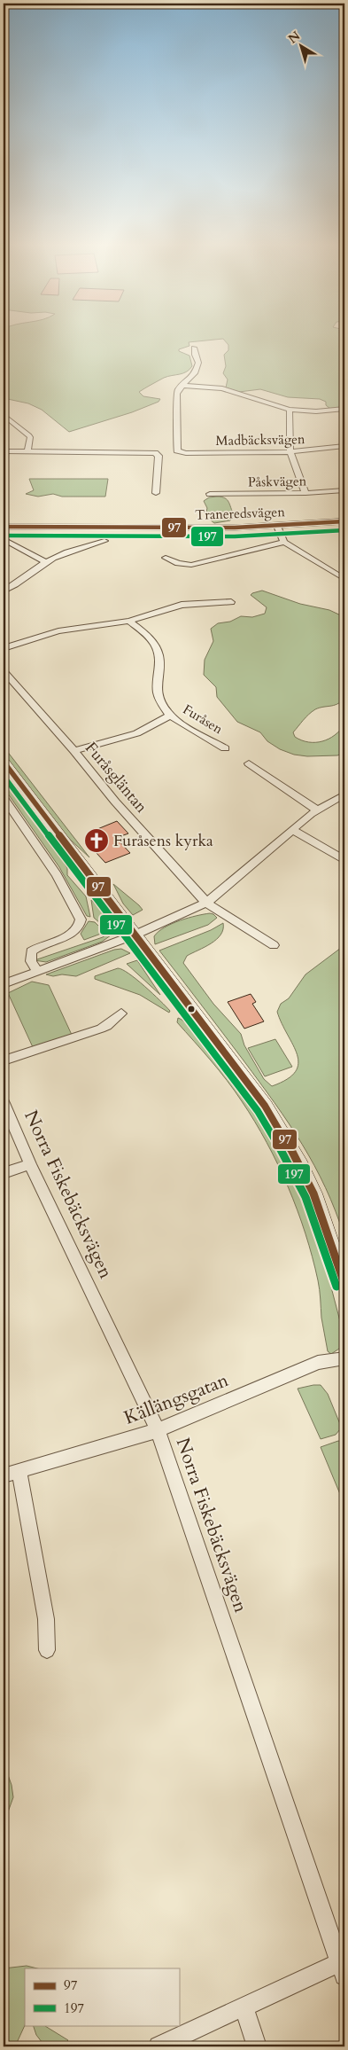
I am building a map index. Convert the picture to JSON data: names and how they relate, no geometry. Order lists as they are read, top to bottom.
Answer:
{
  "streets": {
    "street": [
      "Madbäcksvägen",
      "Påskvägen",
      "Traneredsvägen",
      "Furåsen",
      "Furåsgläntan",
      "Norra Fiskebäcksvägen",
      "Källängsgatan"
    ]
  },
  "crossings": [
    ["Norra Fiskebäcksvägen", "Källängsgatan"]
  ],
  "places": {
    "church": ["Furåsens kyrka"]
  },
  "lines": ["transit line 97", "transit line 197"],
  "legend": ["97", "197"],
  "north": "top left"
}
